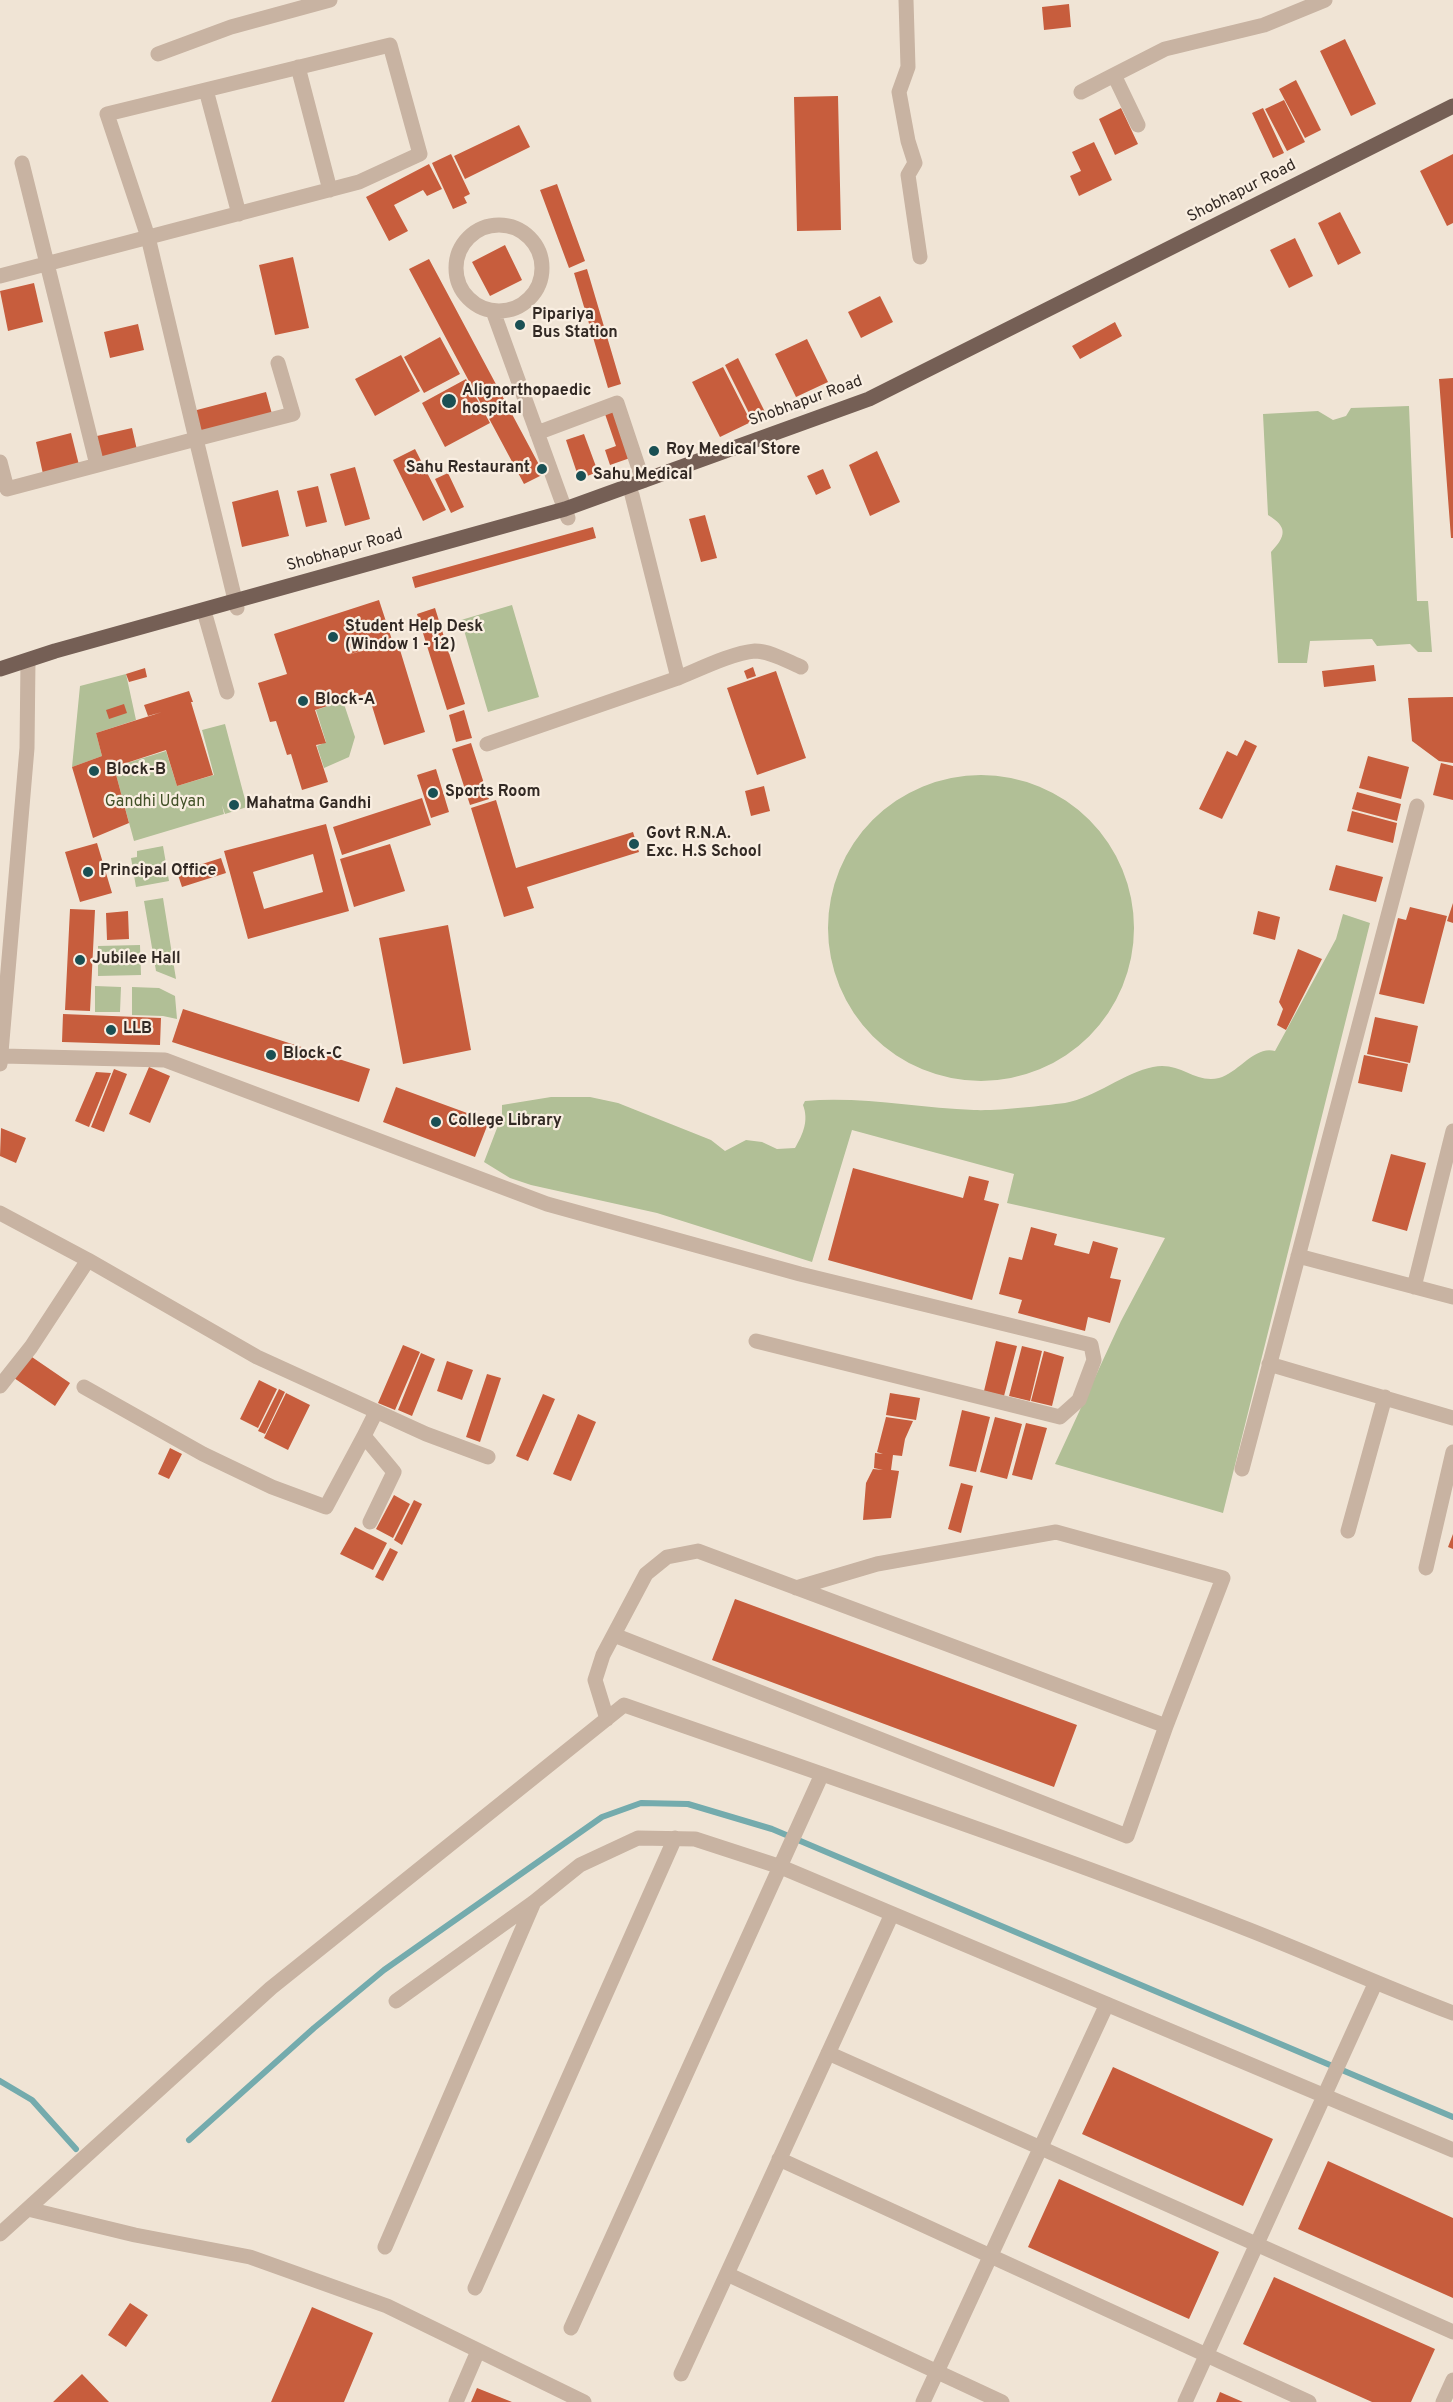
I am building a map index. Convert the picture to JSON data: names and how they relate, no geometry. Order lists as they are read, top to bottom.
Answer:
{
  "streets": {
    "main road": ["Shobhapur Road"]
  },
  "parks": ["Gandhi Udyan"],
  "places": [
    "Pipariya Bus Station",
    "Alignorthopaedic hospital",
    "Roy Medical Store",
    "Sahu Restaurant",
    "Sahu Medical",
    "Student Help Desk (Window 1 - 12)",
    "Block-A",
    "Block-B",
    "Sports Room",
    "Mahatma Gandhi",
    "Govt R.N.A. Exc. H.S School",
    "Principal Office",
    "Jubilee Hall",
    "LLB",
    "Block-C",
    "College Library"
  ]
}
